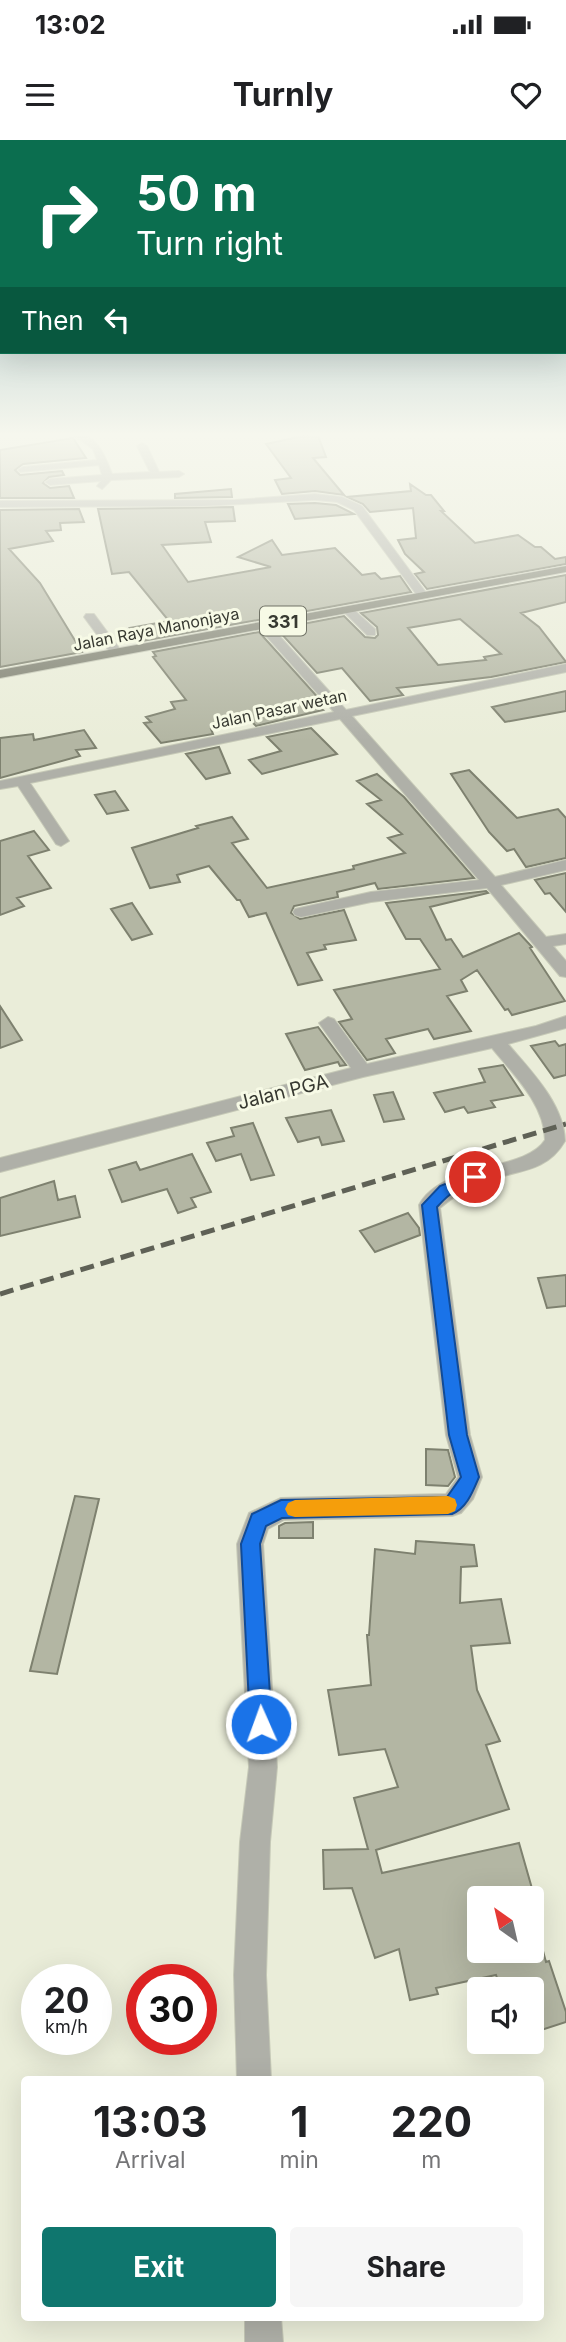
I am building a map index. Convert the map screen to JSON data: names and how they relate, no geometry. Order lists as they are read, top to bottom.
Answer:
{
  "streets": {
    "main road": ["331", "Jalan Raya Manonjaya"],
    "street": ["Jalan Pasar wetan", "Jalan PGA"]
  },
  "north": "top left",
  "page": {
    "status": "13:02",
    "header": "Turnly",
    "turn": ["50 m", "Turn right"],
    "then": "Then",
    "speed": "20 km/h",
    "limit": "30",
    "eta": [
      "13:03",
      "Arrival",
      "1",
      "min",
      "220",
      "m"
    ],
    "buttons": ["Exit", "Share"]
  }
}
